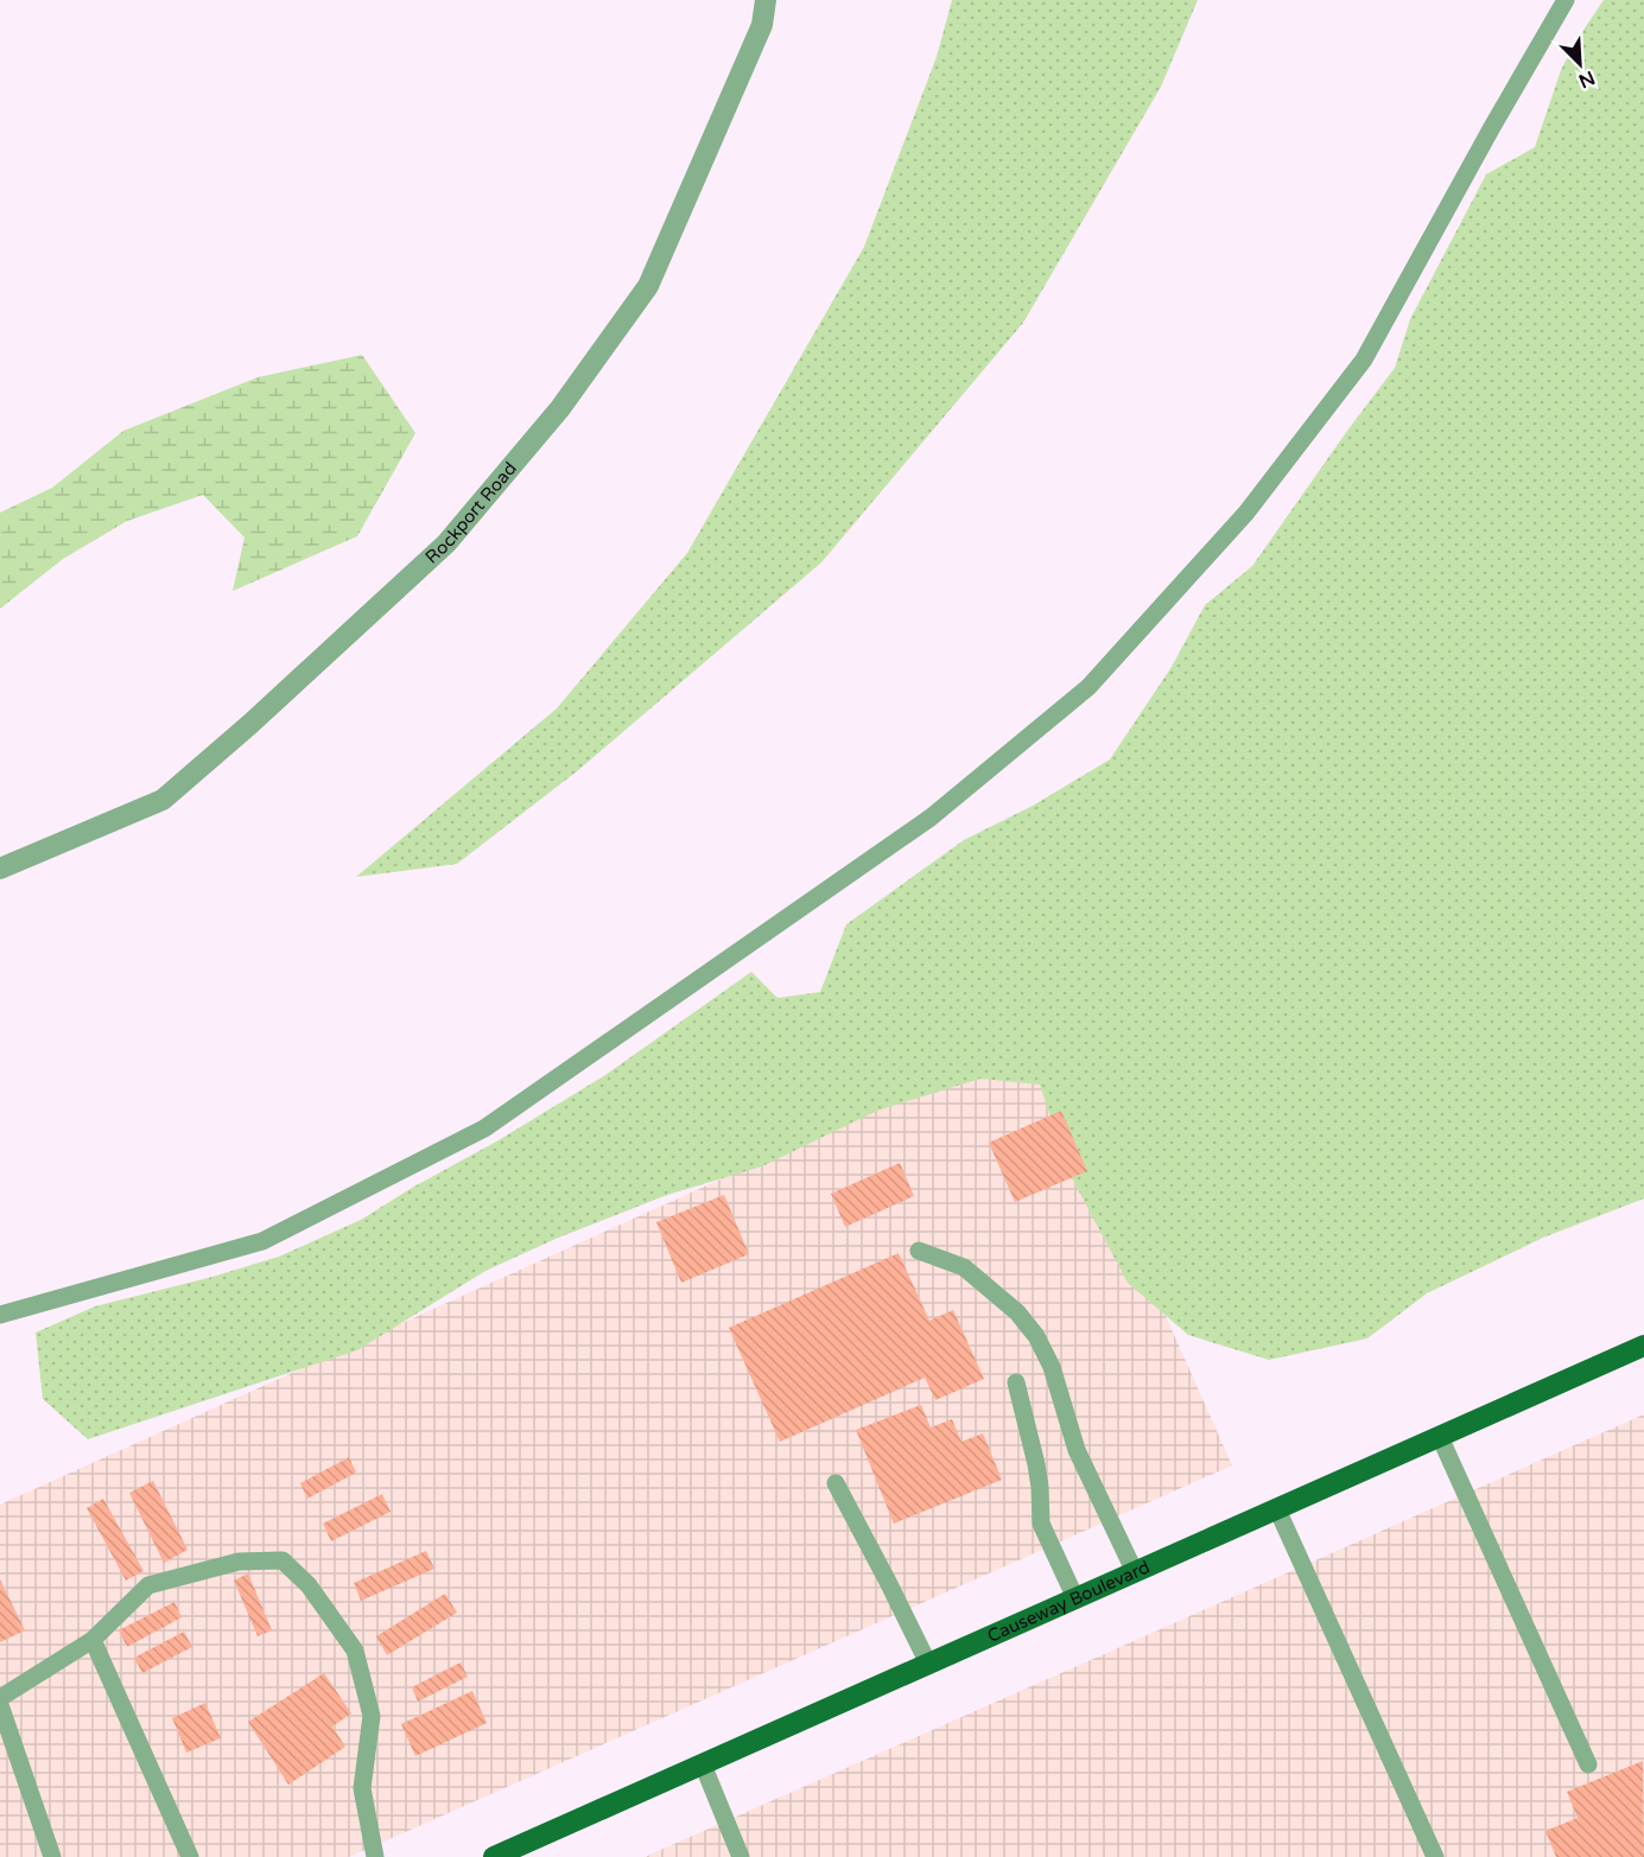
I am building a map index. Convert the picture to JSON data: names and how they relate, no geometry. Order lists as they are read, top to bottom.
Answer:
{
  "streets": {
    "main road": ["Causeway Boulevard"],
    "street": ["Rockport Road"]
  },
  "north": "bottom right"
}
